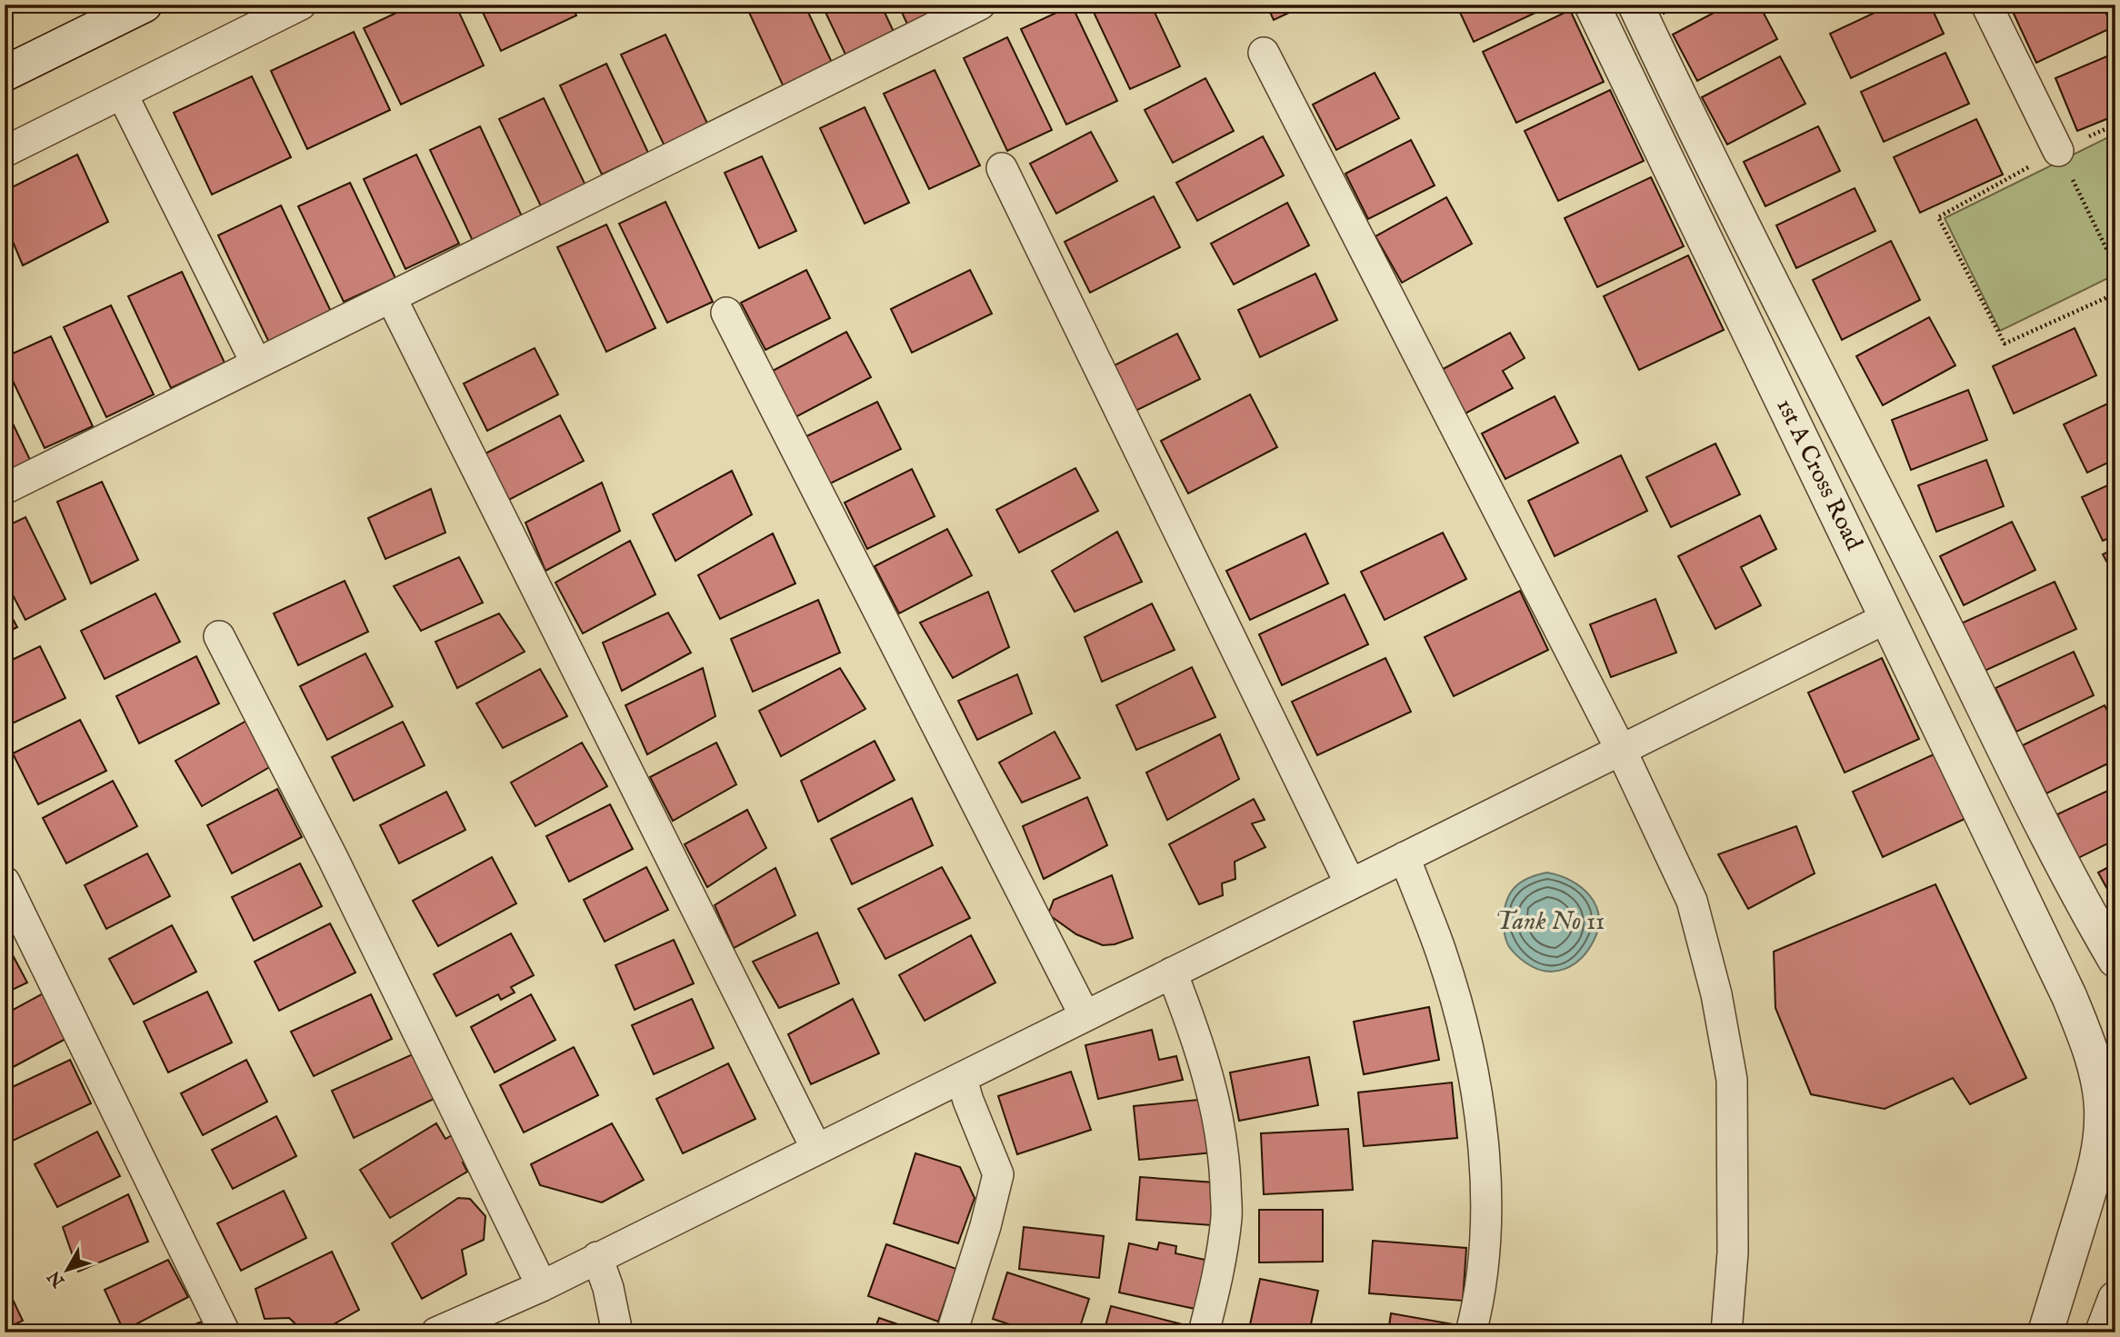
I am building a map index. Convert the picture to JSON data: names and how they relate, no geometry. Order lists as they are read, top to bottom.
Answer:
{
  "streets": {
    "street": ["1st A Cross Road"]
  },
  "water": ["Tank No 11"],
  "north": "bottom left"
}
